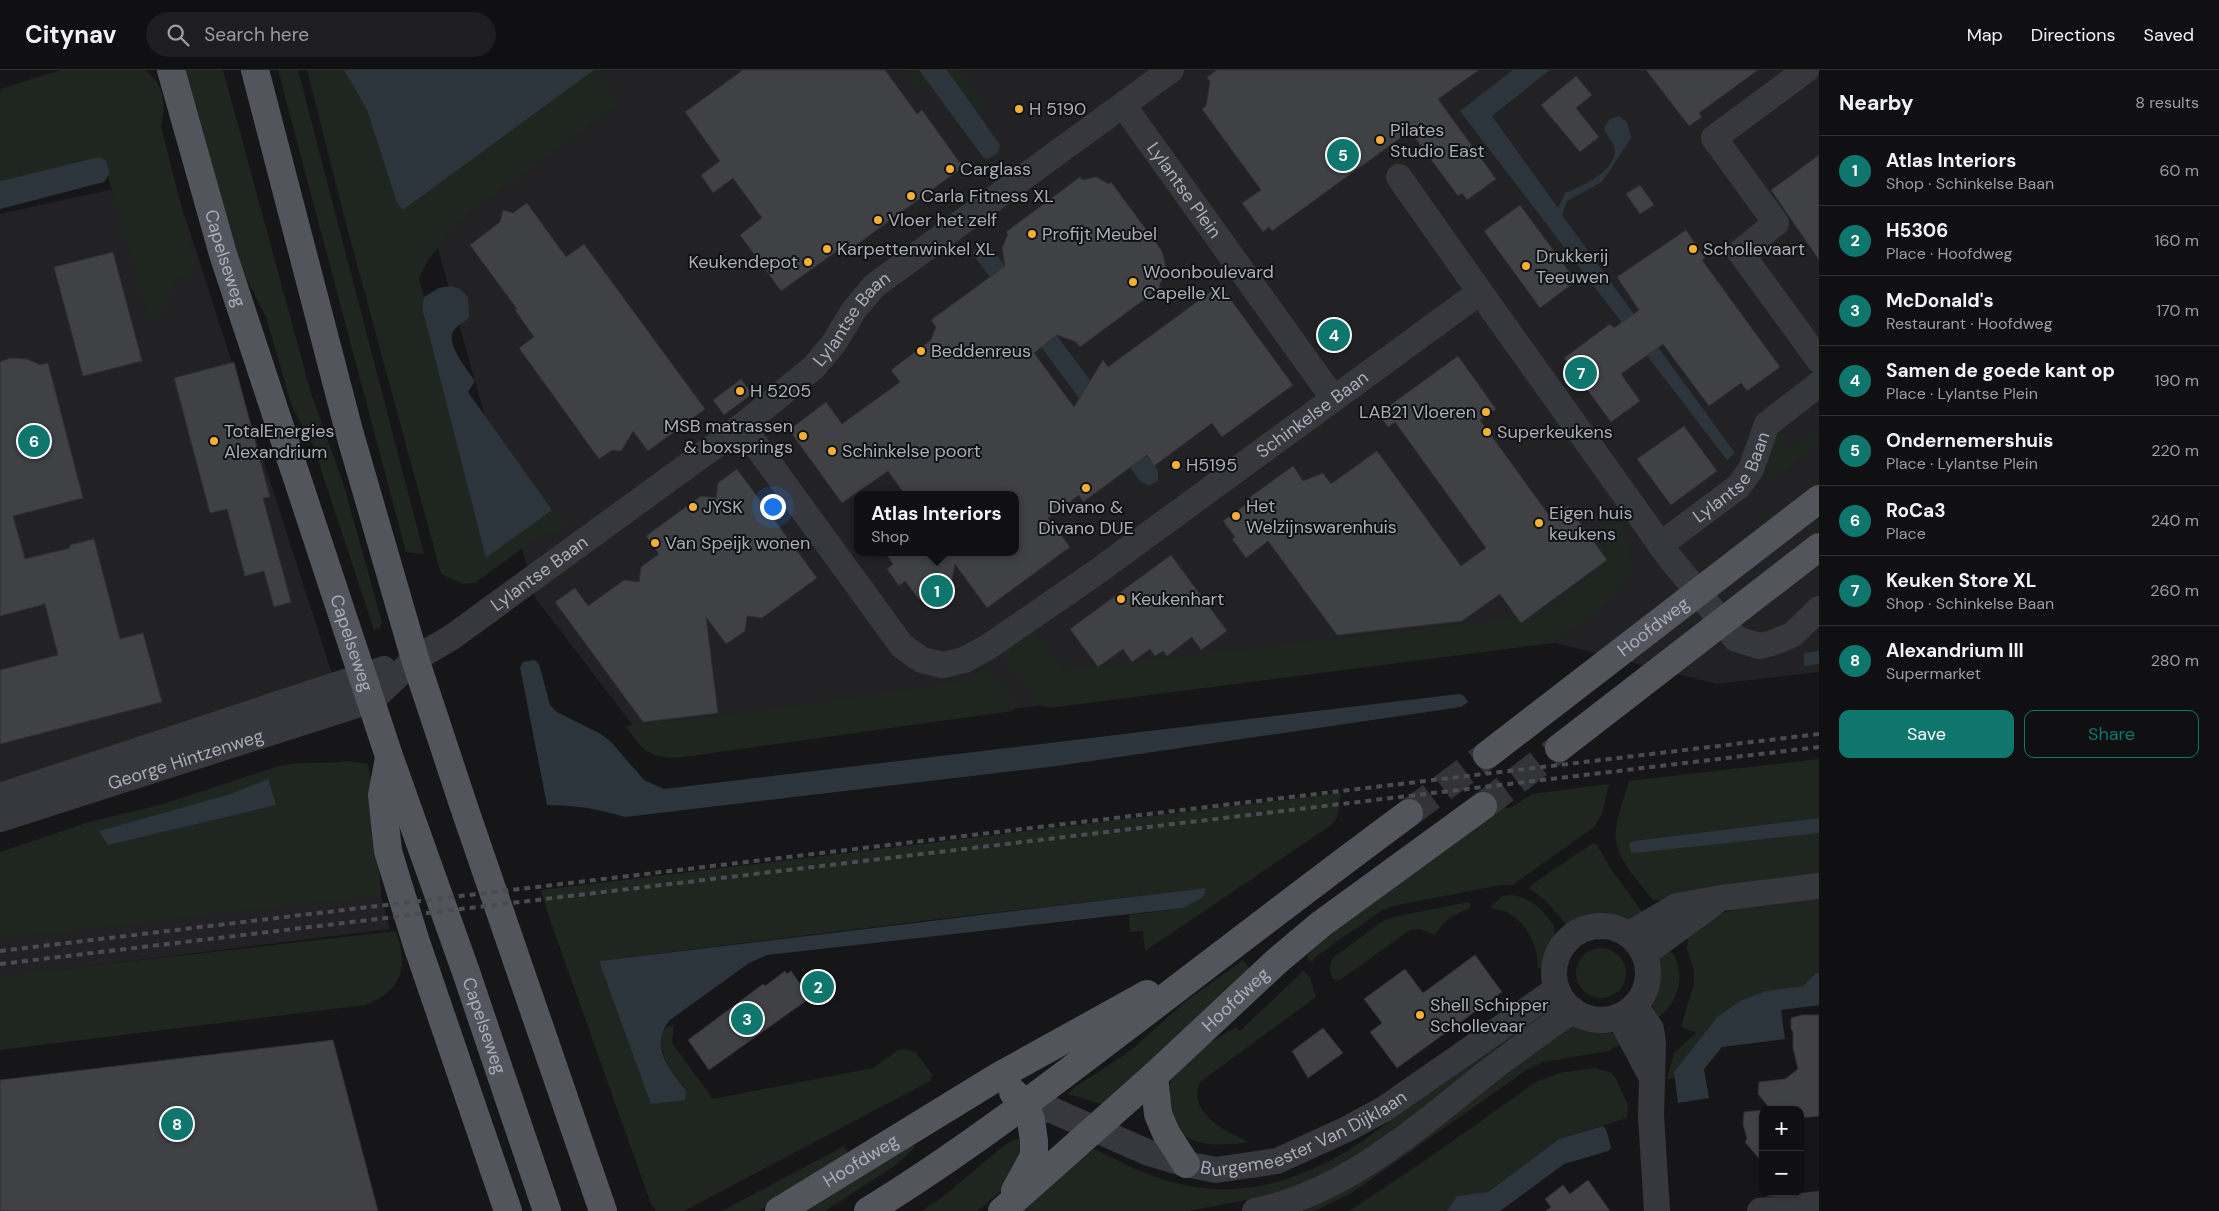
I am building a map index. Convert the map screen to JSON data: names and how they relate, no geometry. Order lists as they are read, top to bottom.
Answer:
{
  "streets": {
    "main road": ["Capelseweg", "Hoofdweg"],
    "street": [
      "Lylantse Plein",
      "Lylantse Baan",
      "Schinkelse Baan",
      "George Hintzenweg",
      "Burgemeester Van Dijklaan"
    ]
  },
  "crossings": [
    ["Lylantse Plein", "Lylantse Baan"],
    ["Lylantse Plein", "Schinkelse Baan"],
    ["Capelseweg", "Lylantse Baan"],
    ["Capelseweg", "George Hintzenweg"],
    ["Lylantse Baan", "Schinkelse Baan"],
    ["Lylantse Baan", "George Hintzenweg"],
    ["Hoofdweg", "Burgemeester Van Dijklaan"]
  ],
  "places": [
    "H 5190",
    "Pilates Studio East",
    "Carglass",
    "Carla Fitness XL",
    "Vloer het zelf",
    "Profijt Meubel",
    "Karpettenwinkel XL",
    "Schollevaart",
    "Keukendepot",
    "Drukkerij Teeuwen",
    "Woonboulevard Capelle XL",
    "Beddenreus",
    "H 5205",
    "LAB21 Vloeren",
    "Superkeukens",
    "MSB matrassen & boxsprings",
    "TotalEnergies Alexandrium",
    "Schinkelse poort",
    "H5195",
    "Divano & Divano DUE",
    "JYSK",
    "Het Welzijnswarenhuis",
    "Eigen huis keukens",
    "Van Speijk wonen",
    "Keukenhart",
    "Shell Schipper Schollevaar"
  ],
  "page": {
    "header": "Citynav",
    "search": "Search here",
    "nav": ["Map", "Directions", "Saved"],
    "heading": ["Nearby", "8 results"],
    "list": [
      {
        "mark": "1",
        "name": "Atlas Interiors",
        "note": "Shop · Schinkelse Baan",
        "value": "60 m"
      },
      {
        "mark": "2",
        "name": "H5306",
        "note": "Place · Hoofdweg",
        "value": "160 m"
      },
      {
        "mark": "3",
        "name": "McDonald's",
        "note": "Restaurant · Hoofdweg",
        "value": "170 m"
      },
      {
        "mark": "4",
        "name": "Samen de goede kant op",
        "note": "Place · Lylantse Plein",
        "value": "190 m"
      },
      {
        "mark": "5",
        "name": "Ondernemershuis",
        "note": "Place · Lylantse Plein",
        "value": "220 m"
      },
      {
        "mark": "6",
        "name": "RoCa3",
        "note": "Place",
        "value": "240 m"
      },
      {
        "mark": "7",
        "name": "Keuken Store XL",
        "note": "Shop · Schinkelse Baan",
        "value": "260 m"
      },
      {
        "mark": "8",
        "name": "Alexandrium III",
        "note": "Supermarket",
        "value": "280 m"
      }
    ],
    "pins": [
      "5",
      "4",
      "7",
      "6",
      "1",
      "2",
      "3",
      "8"
    ],
    "popup": ["Atlas Interiors", "Shop"],
    "buttons": ["Save", "Share"],
    "map_buttons": ["+", "−"]
  }
}
